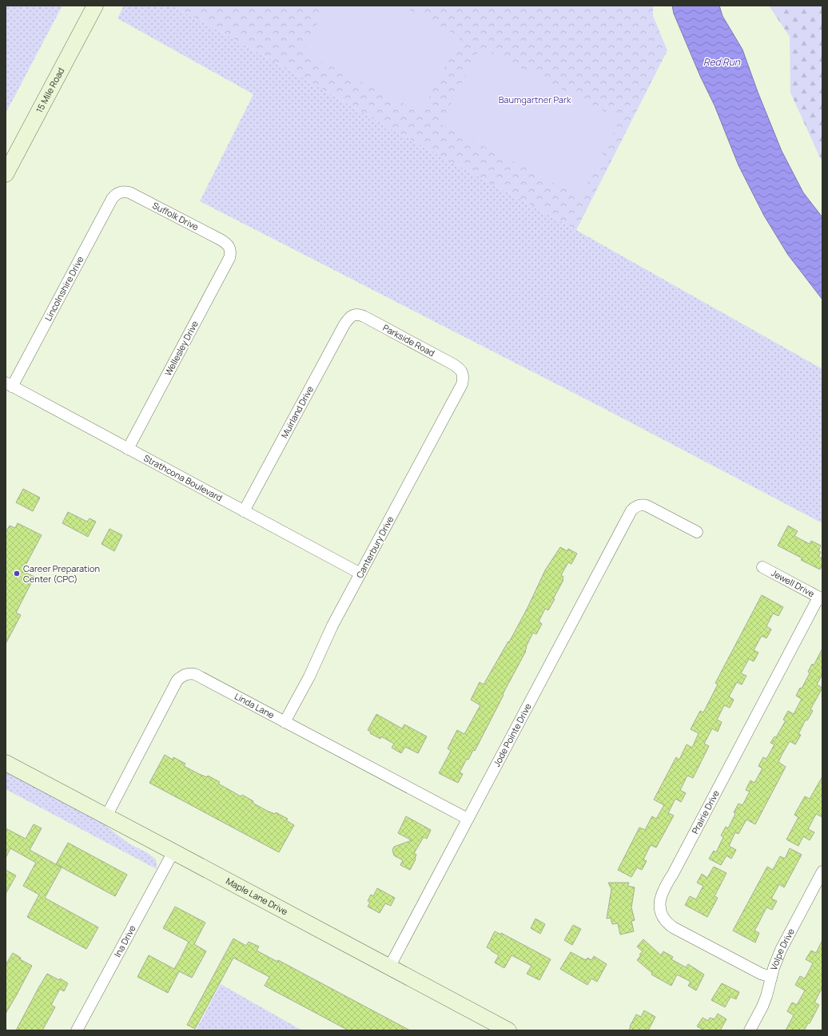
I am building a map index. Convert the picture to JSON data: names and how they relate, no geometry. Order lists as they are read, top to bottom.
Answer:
{
  "streets": {
    "street": [
      "15 Mile Road",
      "Suffolk Drive",
      "Lincolnshire Drive",
      "Parkside Road",
      "Wellesley Drive",
      "Muirland Drive",
      "Strathcona Boulevard",
      "Canterbury Drive",
      "Jewell Drive",
      "Linda Lane",
      "Jode Pointe Drive",
      "Prairie Drive",
      "Maple Lane Drive",
      "Ina Drive",
      "Volpe Drive"
    ]
  },
  "crossings": [
    ["Suffolk Drive", "Lincolnshire Drive"],
    ["Suffolk Drive", "Wellesley Drive"],
    ["Lincolnshire Drive", "Strathcona Boulevard"],
    ["Parkside Road", "Muirland Drive"],
    ["Parkside Road", "Canterbury Drive"],
    ["Wellesley Drive", "Strathcona Boulevard"],
    ["Muirland Drive", "Strathcona Boulevard"],
    ["Strathcona Boulevard", "Canterbury Drive"],
    ["Canterbury Drive", "Linda Lane"],
    ["Jewell Drive", "Prairie Drive"],
    ["Linda Lane", "Jode Pointe Drive"],
    ["Linda Lane", "Maple Lane Drive"],
    ["Jode Pointe Drive", "Maple Lane Drive"],
    ["Prairie Drive", "Volpe Drive"],
    ["Maple Lane Drive", "Ina Drive"]
  ],
  "water": ["Red Run"],
  "parks": ["Baumgartner Park"],
  "places": ["Career Preparation Center (CPC)"]
}
